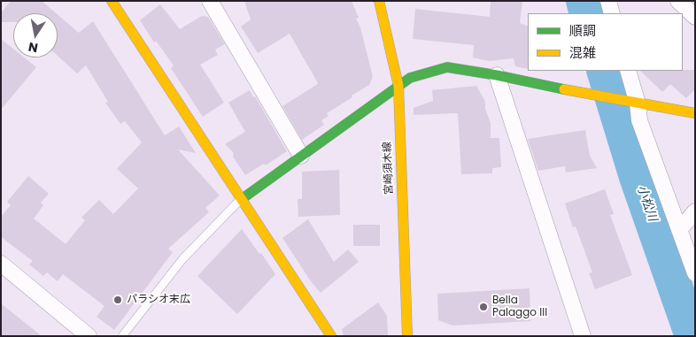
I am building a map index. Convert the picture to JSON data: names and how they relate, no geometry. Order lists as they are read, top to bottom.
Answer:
{
  "streets": {
    "street": ["宮崎須木線"]
  },
  "water": ["小松川"],
  "places": ["パラシオ末広", "Bella Palaggo III"],
  "legend": ["順調", "混雑"],
  "north": "bottom"
}
